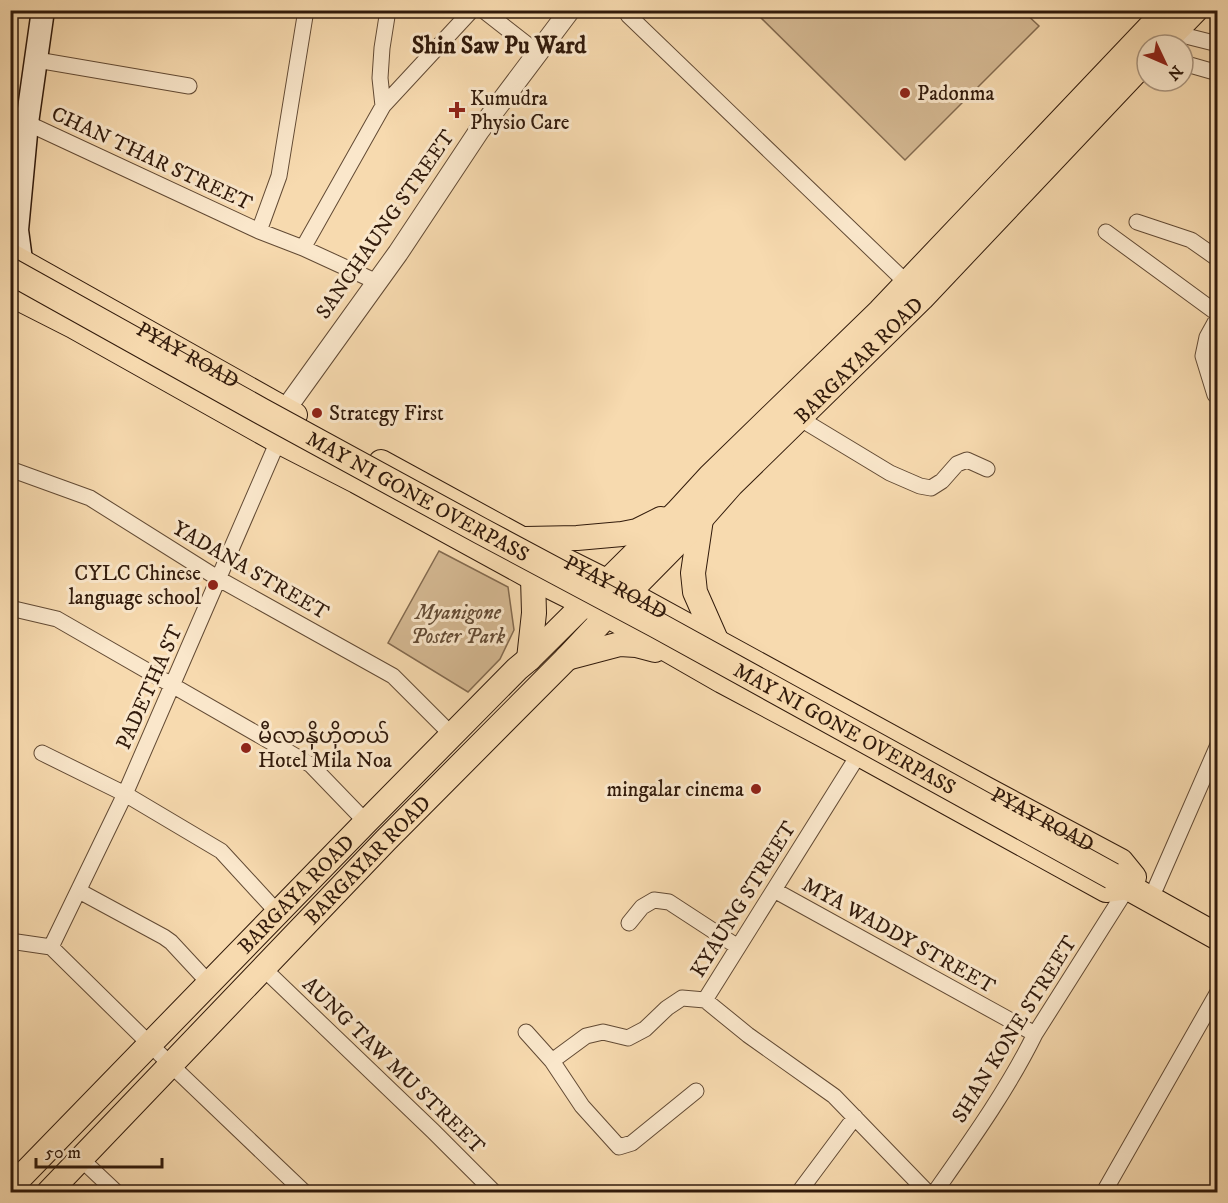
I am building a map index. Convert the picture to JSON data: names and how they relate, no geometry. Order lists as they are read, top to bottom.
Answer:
{
  "streets": {
    "highway": ["PYAY ROAD", "MAY NI GONE OVERPASS"],
    "main road": ["BARGAYAR ROAD", "BARGAYA ROAD"],
    "street": [
      "CHAN THAR STREET",
      "SANCHAUNG STREET",
      "YADANA STREET",
      "PADETHA ST",
      "KYAUNG STREET",
      "MYA WADDY STREET",
      "SHAN KONE STREET",
      "AUNG TAW MU STREET"
    ]
  },
  "crossings": [
    ["CHAN THAR STREET", "SANCHAUNG STREET"],
    ["SANCHAUNG STREET", "PYAY ROAD"],
    ["PYAY ROAD", "BARGAYAR ROAD"],
    ["PYAY ROAD", "MAY NI GONE OVERPASS"],
    ["PYAY ROAD", "PADETHA ST"],
    ["PYAY ROAD", "BARGAYA ROAD"],
    ["PYAY ROAD", "KYAUNG STREET"],
    ["PYAY ROAD", "SHAN KONE STREET"],
    ["BARGAYAR ROAD", "BARGAYA ROAD"],
    ["BARGAYAR ROAD", "AUNG TAW MU STREET"],
    ["MAY NI GONE OVERPASS", "SHAN KONE STREET"],
    ["YADANA STREET", "PADETHA ST"],
    ["YADANA STREET", "BARGAYA ROAD"],
    ["KYAUNG STREET", "MYA WADDY STREET"],
    ["MYA WADDY STREET", "SHAN KONE STREET"]
  ],
  "districts": ["Shin Saw Pu Ward"],
  "parks": ["Myanigone Poster Park"],
  "places": {
    "other": [
      "Padonma",
      "Strategy First",
      "CYLC Chinese language school",
      "မီလာနိုဟိုတယ် Hotel Mila Noa",
      "mingalar cinema"
    ],
    "health": ["Kumudra Physio Care"]
  },
  "scale_bar": "50 m",
  "north": "bottom right"
}
